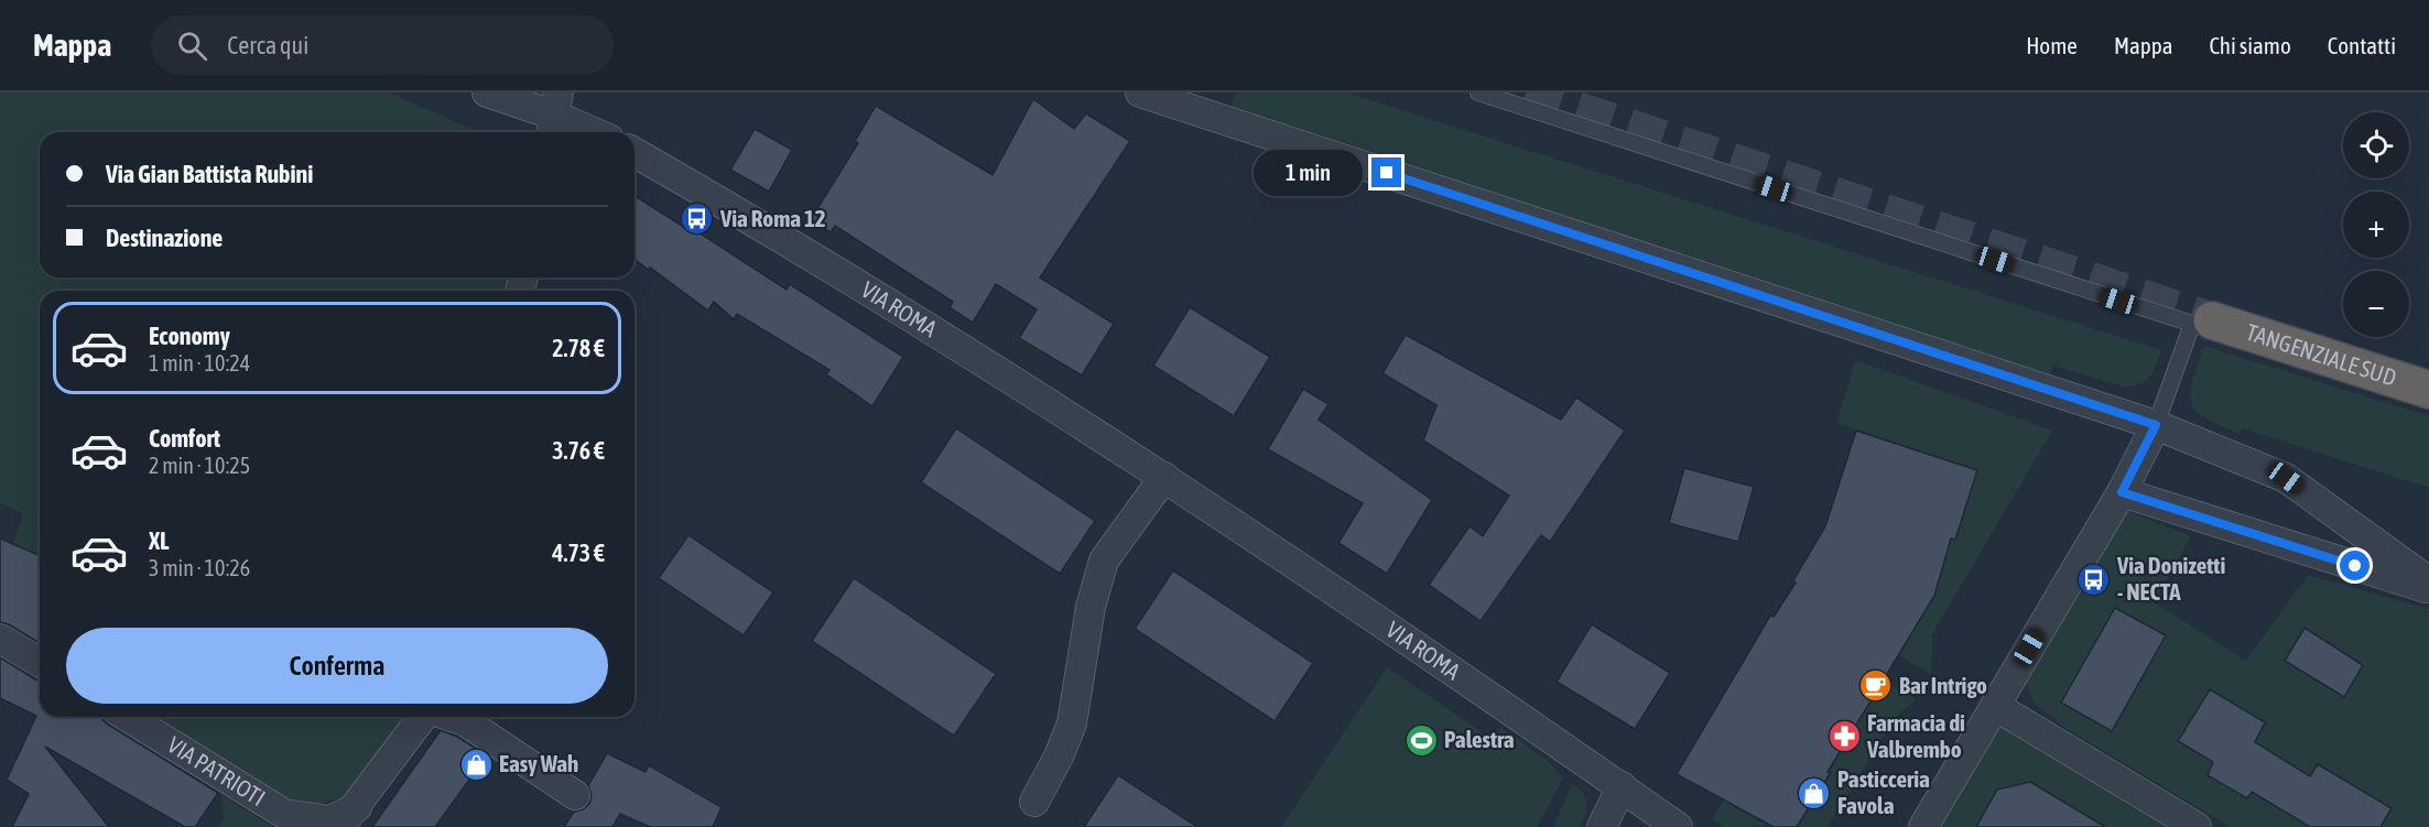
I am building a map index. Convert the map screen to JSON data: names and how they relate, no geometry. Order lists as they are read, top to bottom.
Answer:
{
  "streets": {
    "highway": ["TANGENZIALE SUD"],
    "street": ["VIA ROMA", "VIA PATRIOTI"]
  },
  "places": {
    "bus stop": ["Via Roma 12", "Via Donizetti - NECTA"],
    "cafe": ["Bar Intrigo"],
    "pharmacy": ["Farmacia di Valbrembo"],
    "sports": ["Palestra"],
    "shop": ["Easy Wah", "Pasticceria Favola"]
  },
  "page": {
    "header": "Mappa",
    "search": "Cerca qui",
    "nav": [
      "Home",
      "Mappa",
      "Chi siamo",
      "Contatti"
    ],
    "map_buttons": ["+", "−"],
    "banner": ["Via Gian Battista Rubini", "Destinazione"],
    "bubble": "1 min",
    "list": [
      {
        "name": "Economy",
        "note": "1 min · 10:24",
        "value": "2.78 €"
      },
      {
        "name": "Comfort",
        "note": "2 min · 10:25",
        "value": "3.76 €"
      },
      {
        "name": "XL",
        "note": "3 min · 10:26",
        "value": "4.73 €"
      }
    ],
    "buttons": "Conferma"
  }
}
